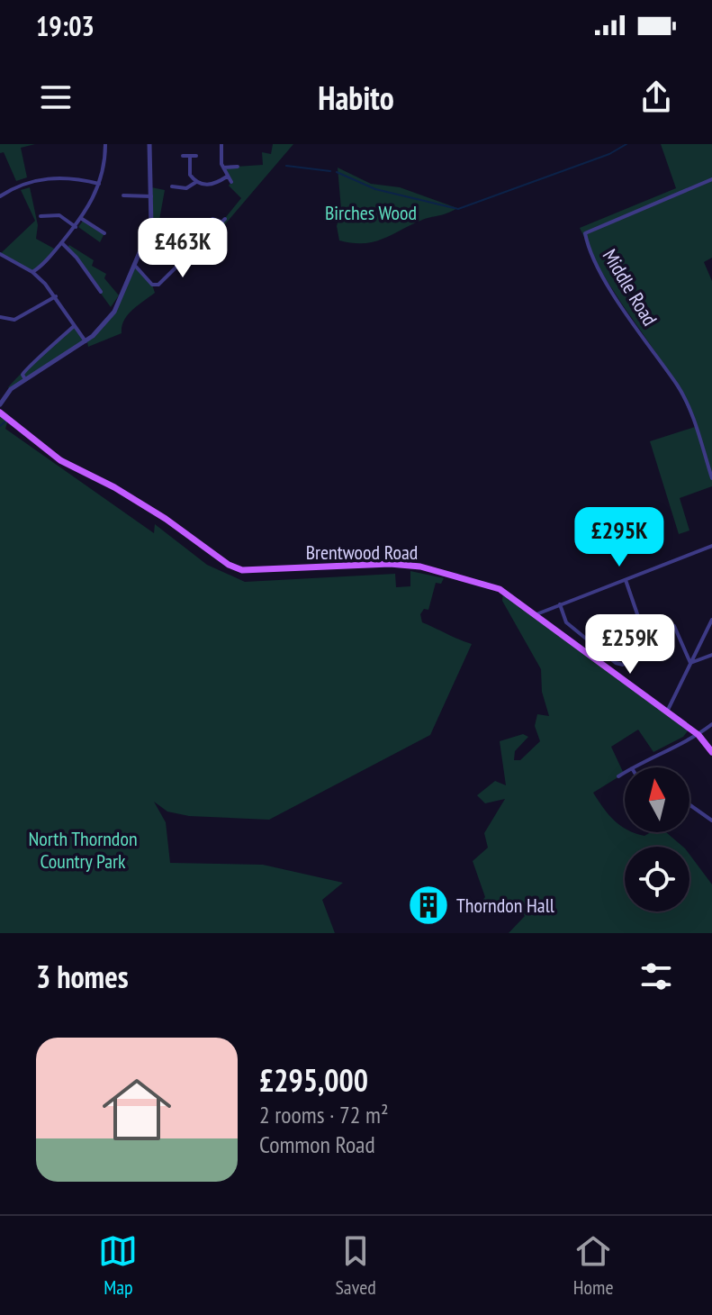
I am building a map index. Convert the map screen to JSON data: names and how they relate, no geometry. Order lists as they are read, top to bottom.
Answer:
{
  "streets": {
    "main road": ["Brentwood Road"],
    "street": ["Middle Road"]
  },
  "parks": ["Birches Wood", "North Thorndon Country Park"],
  "places": {
    "building": ["Thorndon Hall"]
  },
  "north": "top",
  "page": {
    "status": "19:03",
    "header": "Habito",
    "price": ["£463K", "£295K", "£259K"],
    "heading": "3 homes",
    "list": [
      {
        "name": "£295,000",
        "note": "2 rooms · 72 m² · Common Road"
      }
    ],
    "tabs": ["Map", "Saved", "Home"]
  }
}
